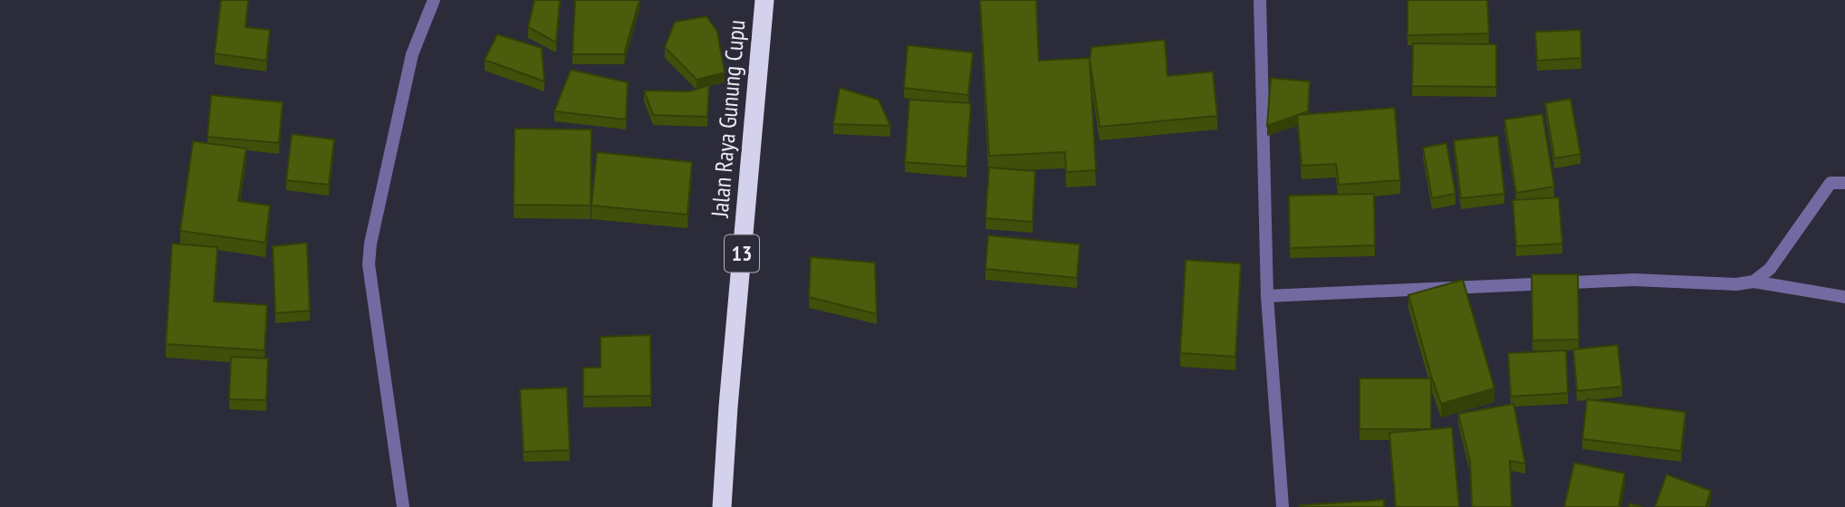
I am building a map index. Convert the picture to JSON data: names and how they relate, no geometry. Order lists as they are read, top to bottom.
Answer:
{
  "streets": {
    "highway": ["Jalan Raya Gunung Cupu", "13"]
  }
}
